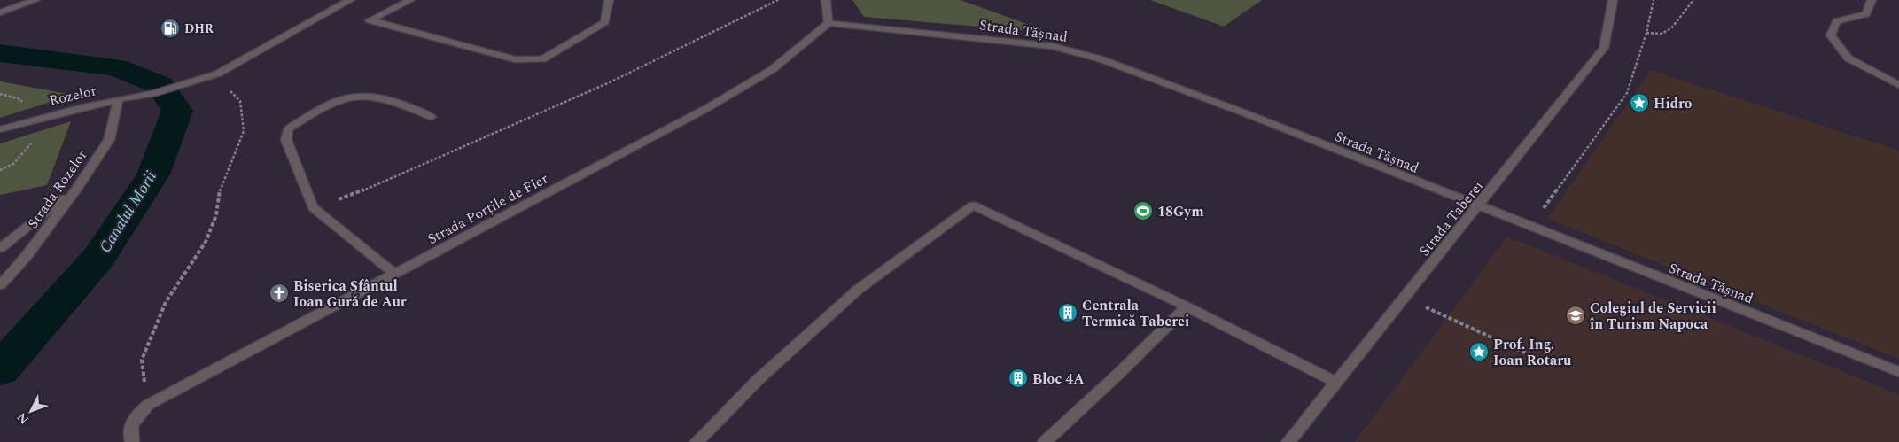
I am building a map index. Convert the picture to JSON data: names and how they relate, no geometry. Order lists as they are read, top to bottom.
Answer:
{
  "streets": {
    "street": [
      "Strada Tășnad",
      "Rozelor",
      "Strada Rozelor",
      "Strada Porțile de Fier",
      "Strada Taberei"
    ]
  },
  "crossings": [
    ["Strada Tășnad", "Strada Porțile de Fier"],
    ["Strada Tășnad", "Strada Taberei"],
    ["Rozelor", "Strada Rozelor"]
  ],
  "water": ["Canalul Morii"],
  "places": {
    "fuel station": ["DHR"],
    "place": ["Hidro", "Prof. Ing. Ioan Rotaru"],
    "sports": ["18Gym"],
    "church": ["Biserica Sfântul Ioan Gură de Aur"],
    "building": ["Centrala Termică Taberei", "Bloc 4A"],
    "school or university": ["Colegiul de Servicii în Turism Napoca"]
  },
  "north": "bottom left"
}
